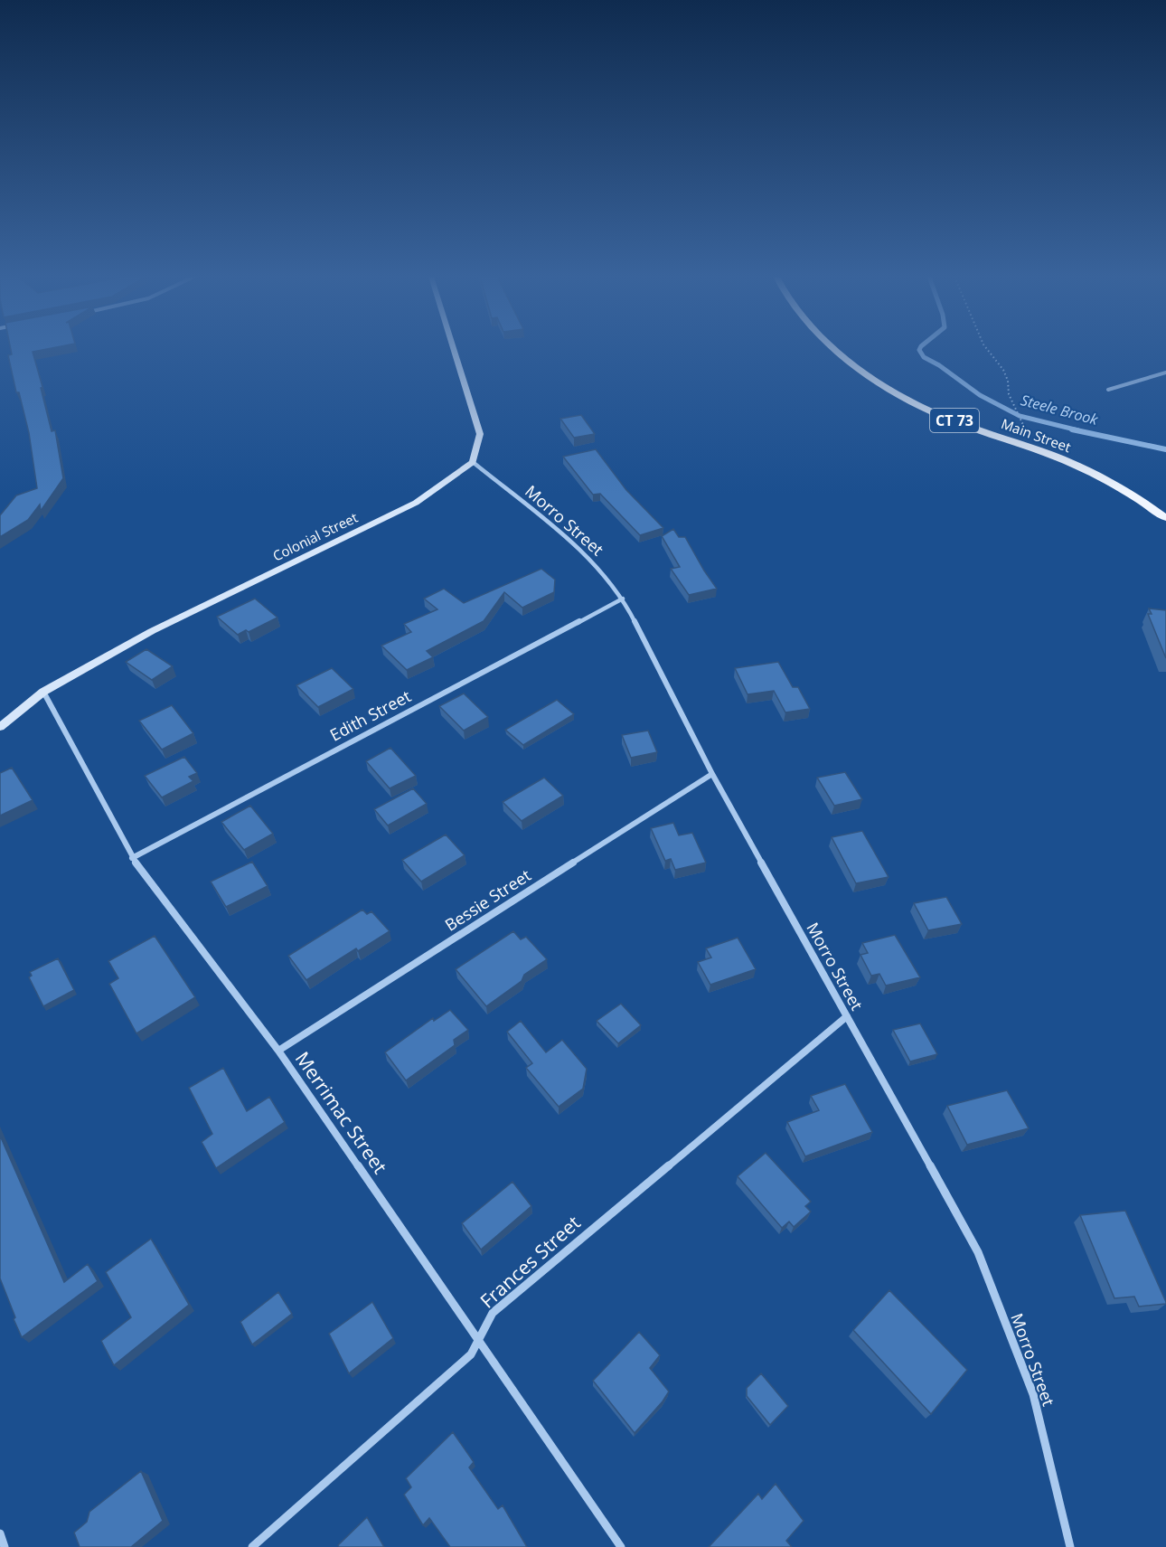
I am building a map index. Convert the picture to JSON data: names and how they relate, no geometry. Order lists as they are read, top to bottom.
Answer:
{
  "streets": {
    "main road": ["CT 73", "Main Street"],
    "street": [
      "Morro Street",
      "Colonial Street",
      "Edith Street",
      "Bessie Street",
      "Merrimac Street",
      "Frances Street"
    ]
  },
  "crossings": [
    ["Morro Street", "Colonial Street"],
    ["Morro Street", "Edith Street"],
    ["Morro Street", "Bessie Street"],
    ["Morro Street", "Frances Street"],
    ["Colonial Street", "Merrimac Street"],
    ["Edith Street", "Merrimac Street"],
    ["Bessie Street", "Merrimac Street"],
    ["Merrimac Street", "Frances Street"]
  ],
  "water": ["Steele Brook"]
}
